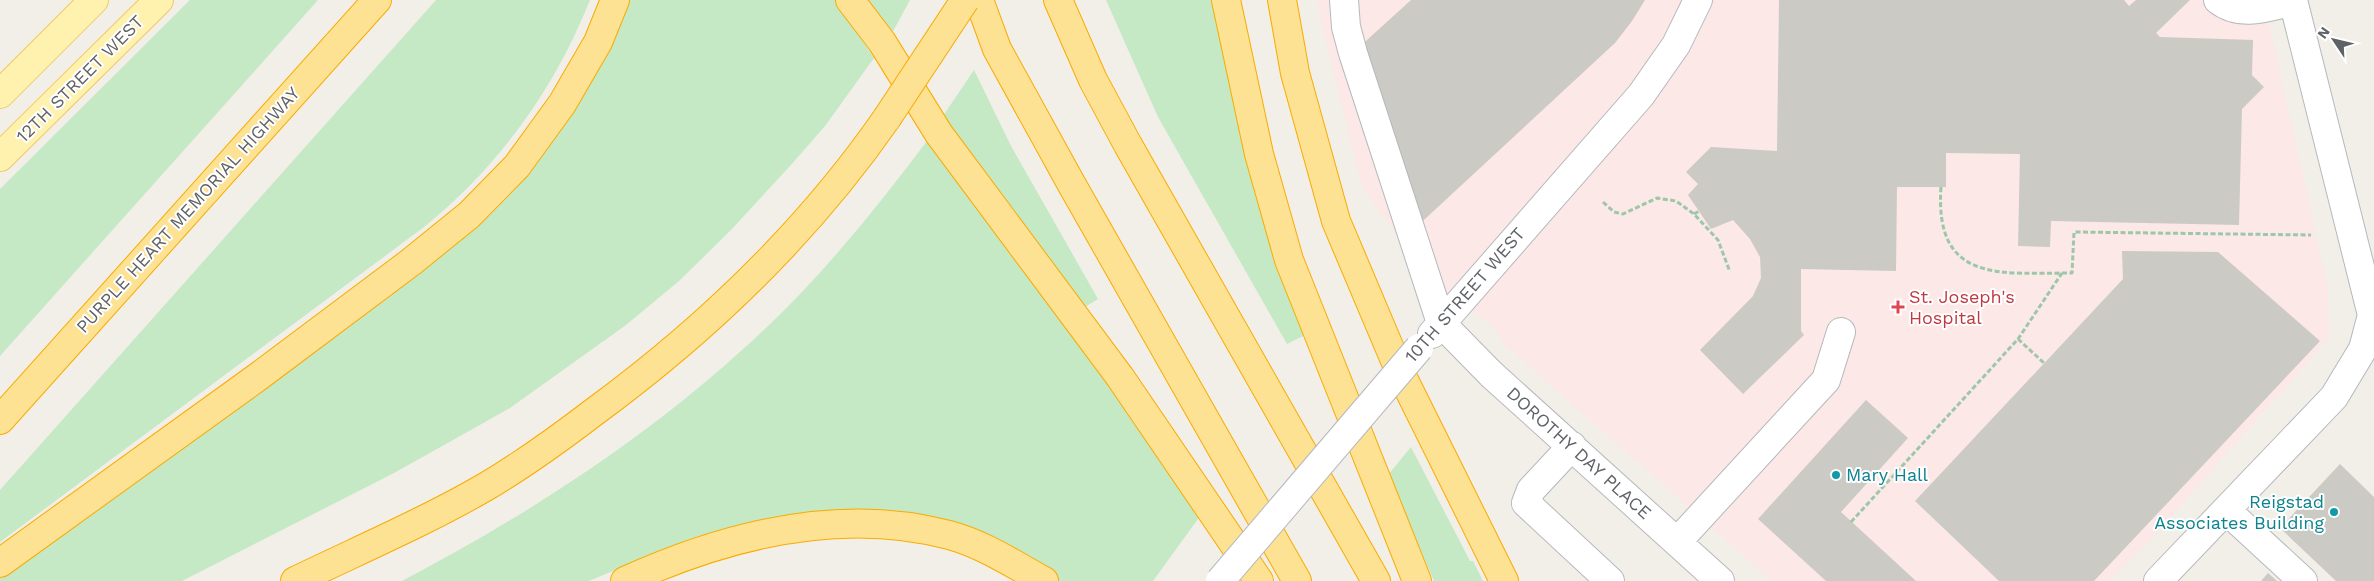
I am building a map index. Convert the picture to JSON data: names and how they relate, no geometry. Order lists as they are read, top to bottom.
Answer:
{
  "streets": {
    "highway": ["PURPLE HEART MEMORIAL HIGHWAY"],
    "main road": ["12TH STREET WEST"],
    "street": ["10TH STREET WEST", "DOROTHY DAY PLACE"]
  },
  "crossings": [
    ["10TH STREET WEST", "DOROTHY DAY PLACE"]
  ],
  "places": {
    "health": ["St. Joseph's Hospital"],
    "other": ["Mary Hall", "Reigstad Associates Building"]
  },
  "north": "top left"
}
